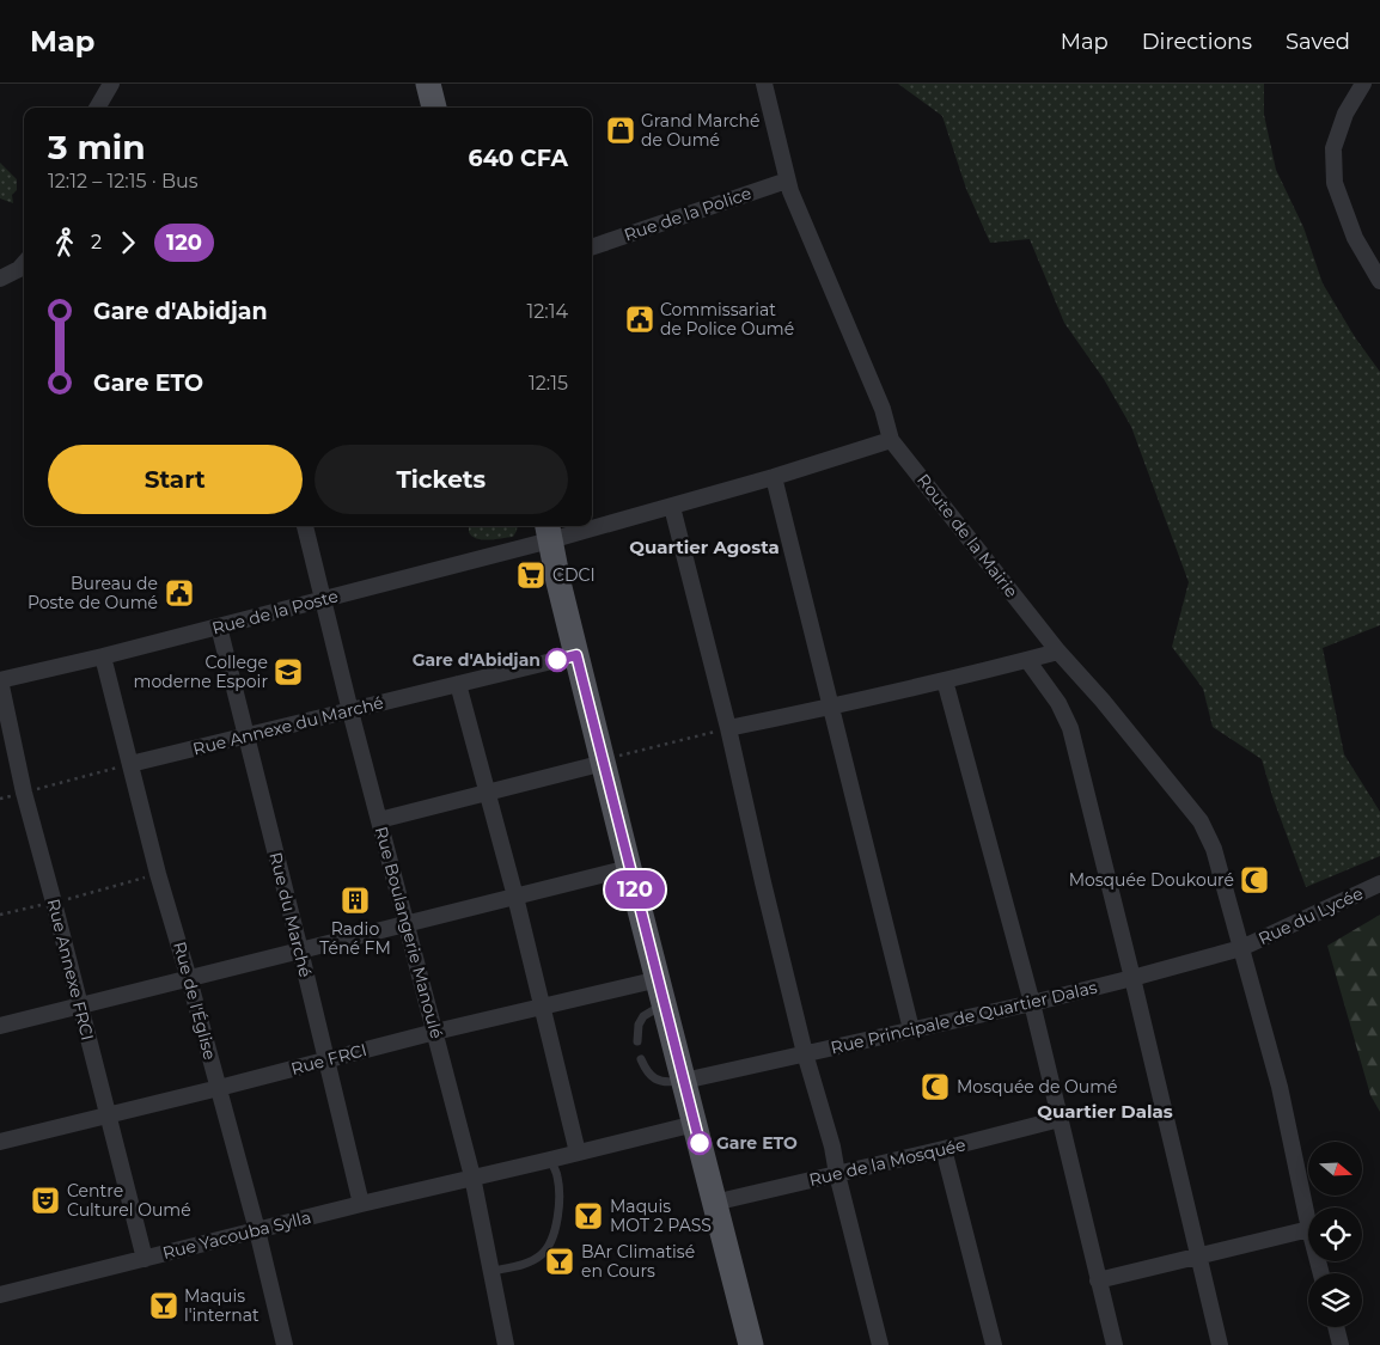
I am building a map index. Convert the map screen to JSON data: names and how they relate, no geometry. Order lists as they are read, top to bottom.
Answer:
{
  "streets": {
    "street": [
      "Rue de la Police",
      "Route de la Mairie",
      "Rue de la Poste",
      "Rue Annexe du Marché",
      "Rue du Marché",
      "Rue du Lycée",
      "Rue Boulangerie Manoulé",
      "Rue Annexe FRCI",
      "Rue de l'Église",
      "Rue Principale de Quartier Dalas",
      "Rue FRCI",
      "Rue de la Mosquée",
      "Rue Yacouba Sylla"
    ]
  },
  "crossings": [
    ["Rue de la Police", "Route de la Mairie"],
    ["Route de la Mairie", "Rue de la Poste"],
    ["Route de la Mairie", "Rue du Lycée"],
    ["Route de la Mairie", "Rue Principale de Quartier Dalas"],
    ["Rue de la Poste", "Rue du Marché"],
    ["Rue de la Poste", "Rue Boulangerie Manoulé"],
    ["Rue de la Poste", "Rue Annexe FRCI"],
    ["Rue de la Poste", "Rue de l'Église"],
    ["Rue Annexe du Marché", "Rue du Marché"],
    ["Rue Annexe du Marché", "Rue Boulangerie Manoulé"],
    ["Rue Annexe du Marché", "Rue de l'Église"],
    ["Rue du Marché", "Rue FRCI"],
    ["Rue du Marché", "Rue Yacouba Sylla"],
    ["Rue du Lycée", "Rue Principale de Quartier Dalas"],
    ["Rue Boulangerie Manoulé", "Rue FRCI"],
    ["Rue Boulangerie Manoulé", "Rue Yacouba Sylla"],
    ["Rue Annexe FRCI", "Rue FRCI"],
    ["Rue Annexe FRCI", "Rue Yacouba Sylla"],
    ["Rue de l'Église", "Rue FRCI"],
    ["Rue de l'Église", "Rue Yacouba Sylla"]
  ],
  "districts": ["Quartier Agosta", "Quartier Dalas"],
  "places": {
    "shop": ["Grand Marché de Oumé"],
    "public building": ["Commissariat de Police Oumé", "Bureau de Poste de Oumé"],
    "supermarket": ["CDCI"],
    "other": ["Gare d'Abidjan", "Gare ETO"],
    "school or university": ["College moderne Espoir"],
    "mosque": ["Mosquée Doukouré", "Mosquée de Oumé"],
    "building": ["Radio Téné FM"],
    "theatre": ["Centre Culturel Oumé"],
    "bar": ["Maquis MOT 2 PASS", "BAr Climatisé en Cours", "Maquis l'internat"]
  },
  "lines": ["bus line 120"],
  "north": "right",
  "page": {
    "header": "Map",
    "nav": ["Map", "Directions", "Saved"],
    "on_map": "120",
    "heading": ["3 min", "12:12 – 12:15 · Bus", "640 CFA"],
    "legs": ["2", "120"],
    "list": [
      {
        "name": "Gare d'Abidjan",
        "value": "12:14"
      },
      {
        "name": "Gare ETO",
        "value": "12:15"
      }
    ],
    "buttons": ["Start", "Tickets"]
  }
}
